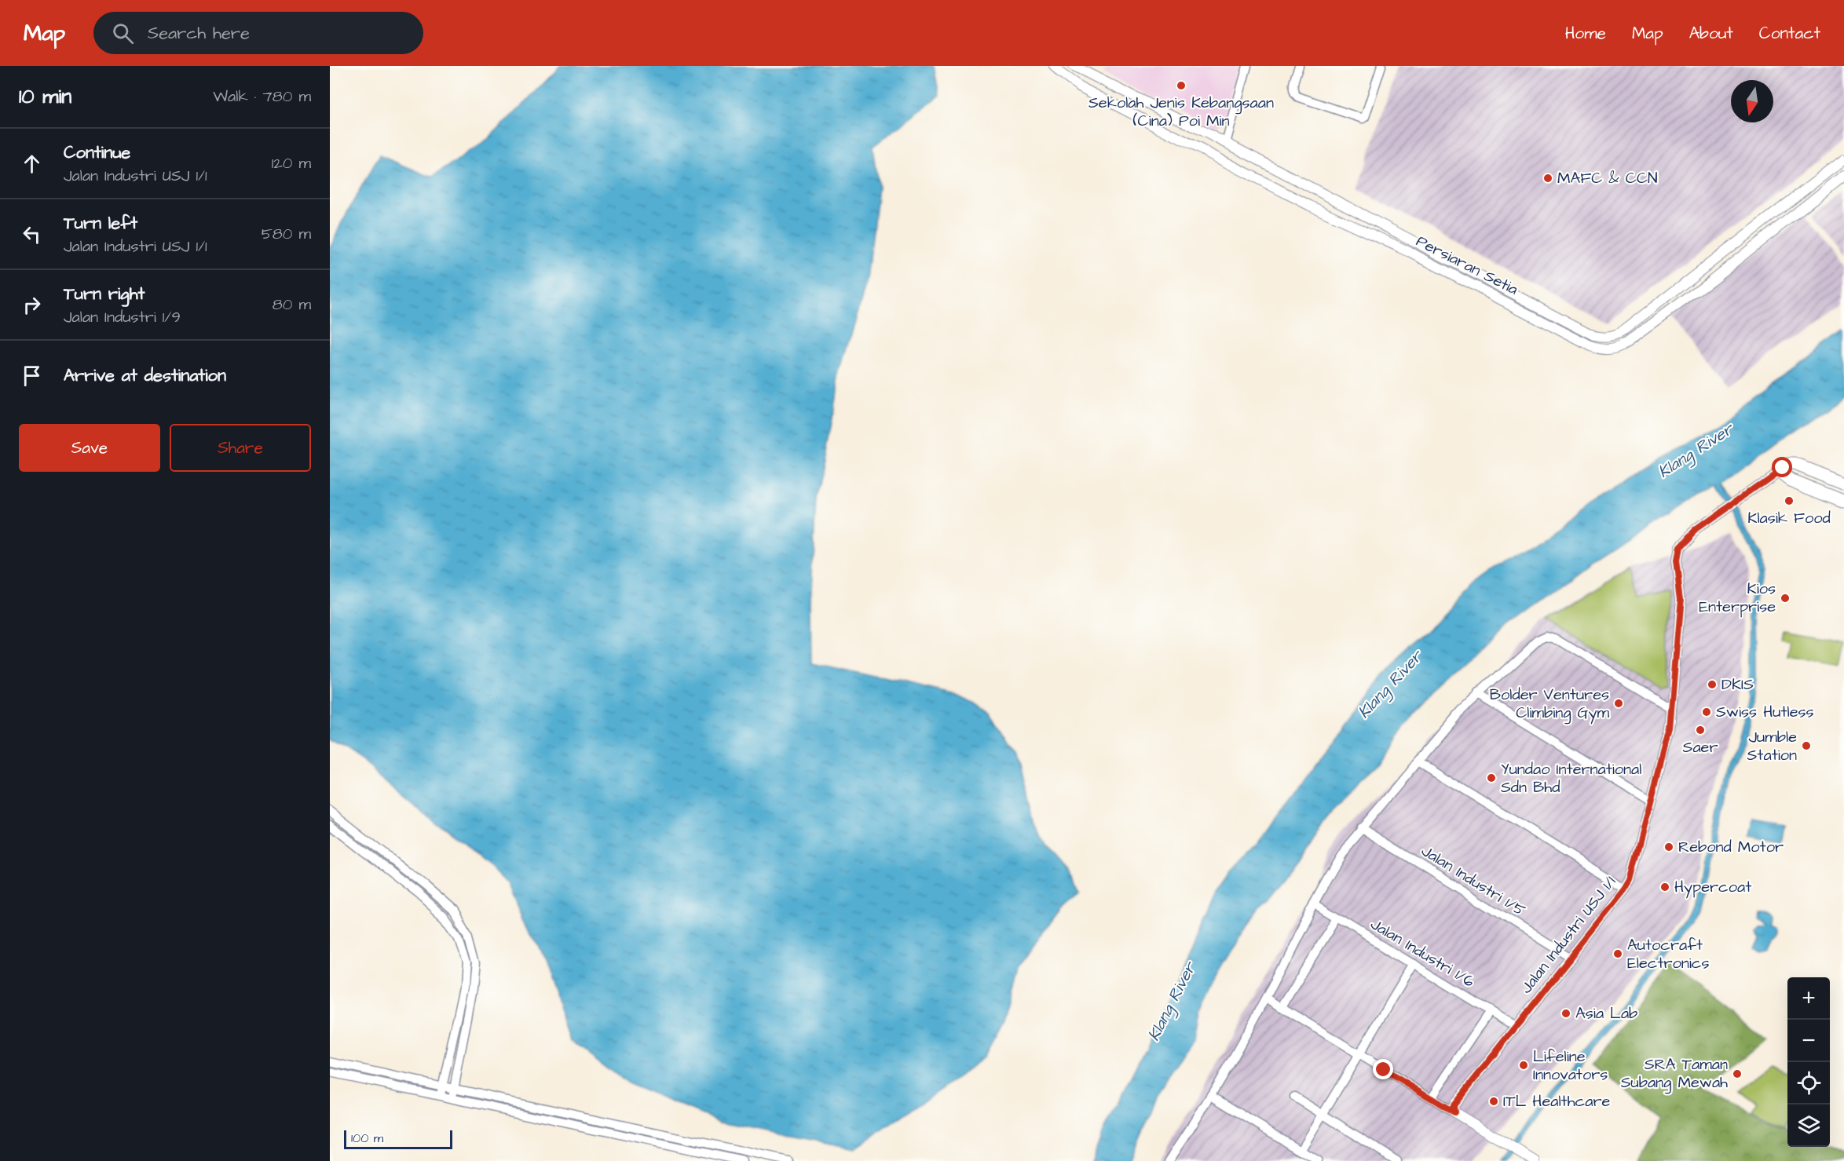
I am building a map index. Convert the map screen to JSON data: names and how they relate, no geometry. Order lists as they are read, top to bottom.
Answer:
{
  "streets": {
    "street": [
      "Persiaran Setia",
      "Jalan Industri 1/5",
      "Jalan Industri USJ 1/1",
      "Jalan Industri 1/6"
    ]
  },
  "crossings": [
    ["Jalan Industri 1/5", "Jalan Industri USJ 1/1"],
    ["Jalan Industri USJ 1/1", "Jalan Industri 1/6"]
  ],
  "water": ["Klang River"],
  "places": [
    "Sekolah Jenis Kebangsaan (Cina) Poi Min",
    "MAFC & CCN",
    "Klasik Food",
    "Kios Enterprise",
    "DKIS",
    "Bolder Ventures Climbing Gym",
    "Swiss Hutless",
    "Saer",
    "Jumble Station",
    "Yundao International Sdn Bhd",
    "Rebond Motor",
    "Hypercoat",
    "Autocraft Electronics",
    "Asia Lab",
    "Lifeline Innovators",
    "SRA Taman Subang Mewah",
    "ITL Healthcare"
  ],
  "scale_bar": "100 m",
  "north": "bottom",
  "page": {
    "header": "Map",
    "search": "Search here",
    "nav": [
      "Home",
      "Map",
      "About",
      "Contact"
    ],
    "heading": ["10 min", "Walk · 780 m"],
    "list": [
      ["Continue", "Jalan Industri USJ 1/1", "120 m"],
      ["Turn left", "Jalan Industri USJ 1/1", "580 m"],
      ["Turn right", "Jalan Industri 1/9", "80 m"],
      "Arrive at destination"
    ],
    "buttons": ["Save", "Share"],
    "map_buttons": ["+", "−"],
    "scale": "100 m"
  }
}
